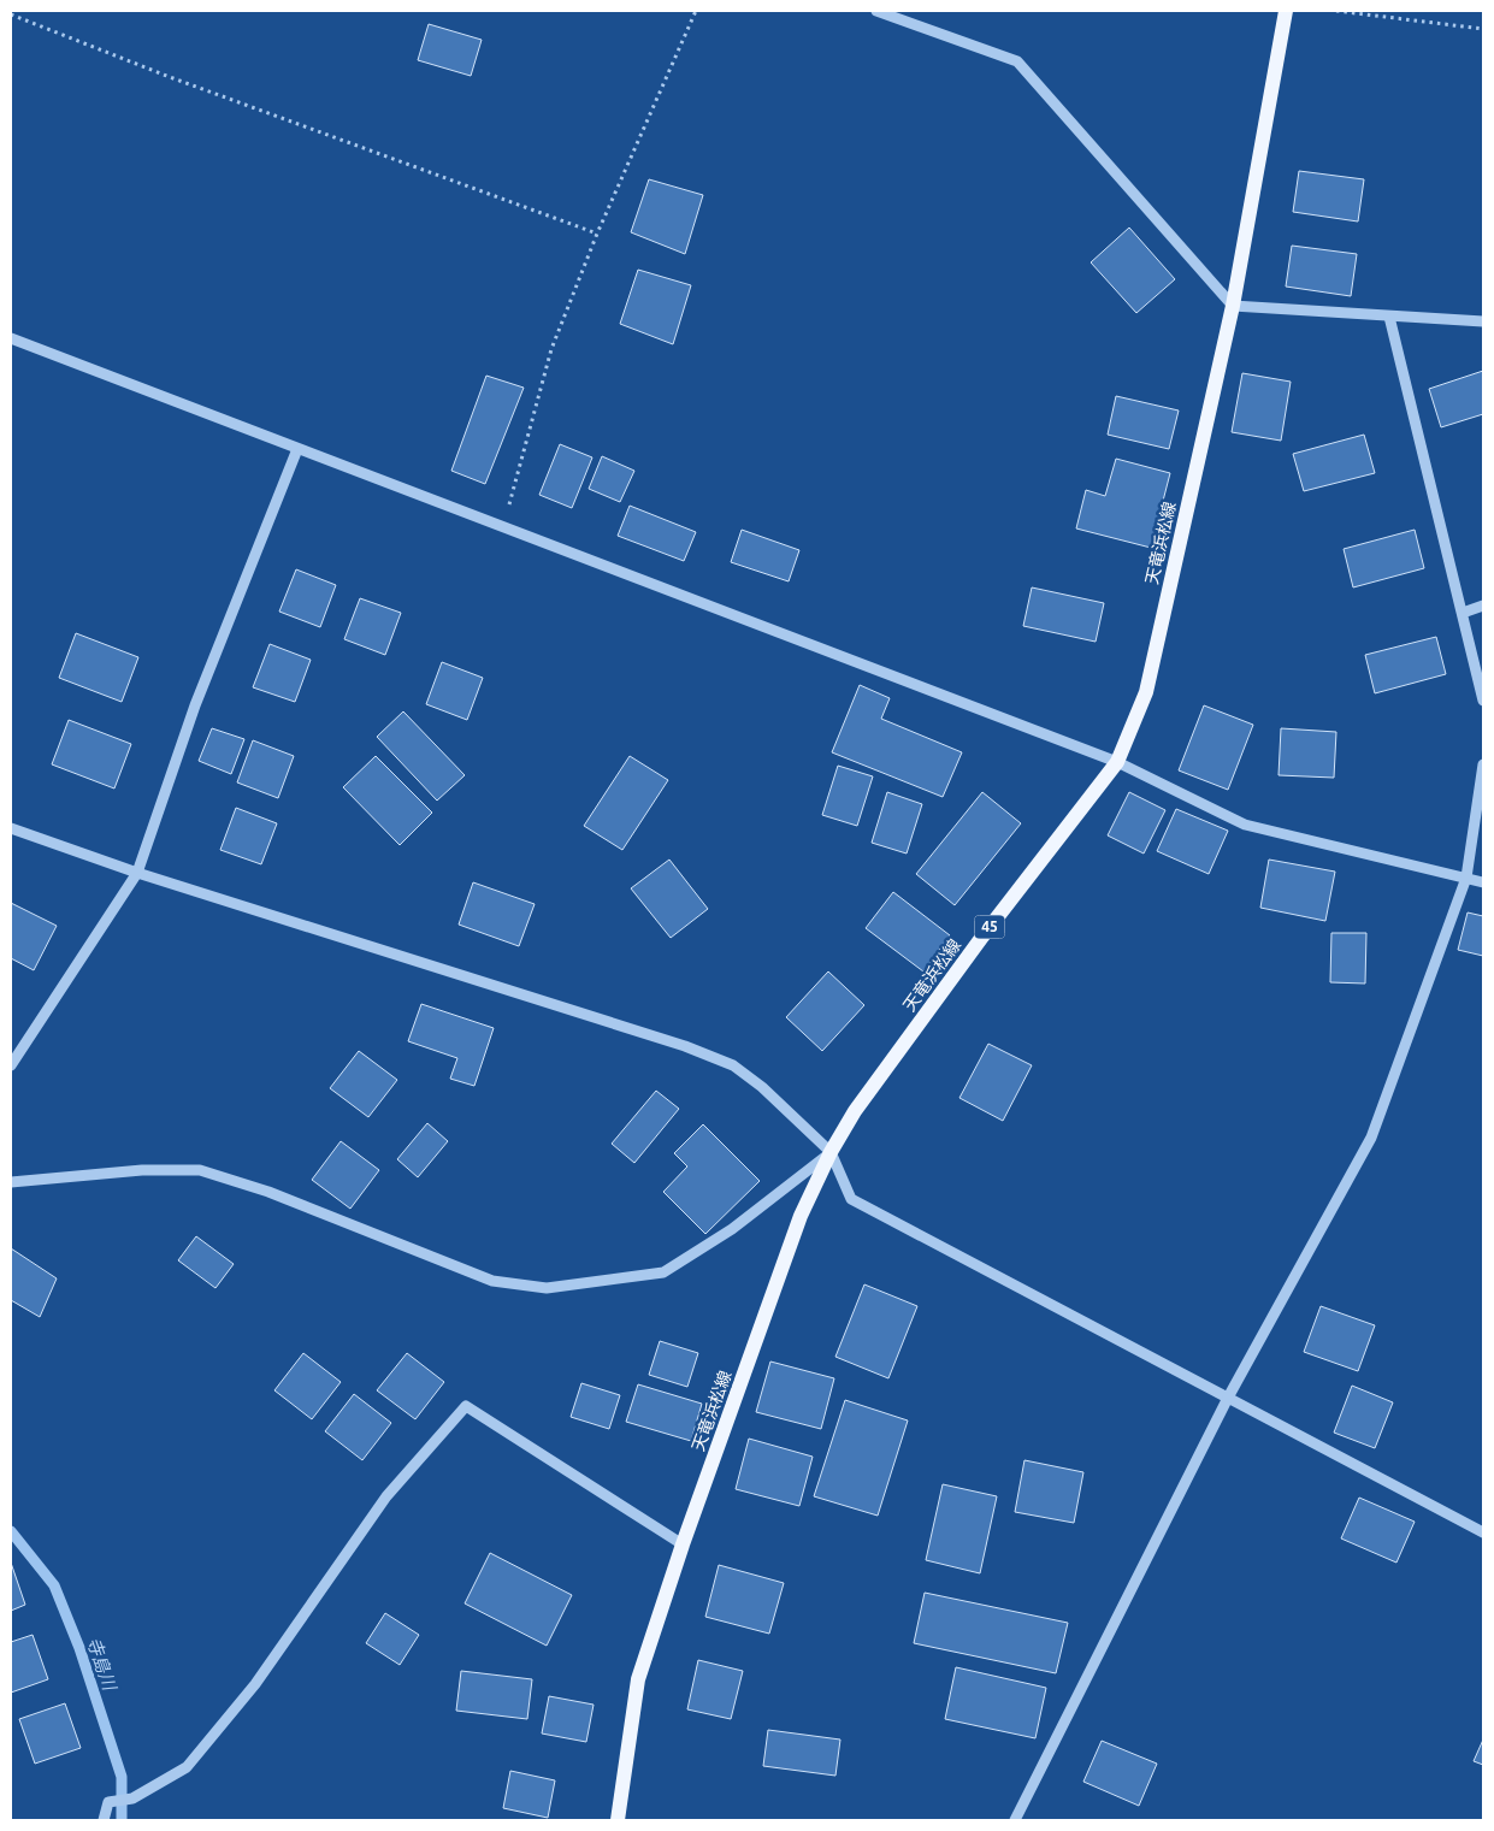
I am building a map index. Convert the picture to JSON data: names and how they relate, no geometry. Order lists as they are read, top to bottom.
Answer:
{
  "streets": {
    "main road": ["天竜浜松線", "45"]
  },
  "water": ["寺島川"]
}
